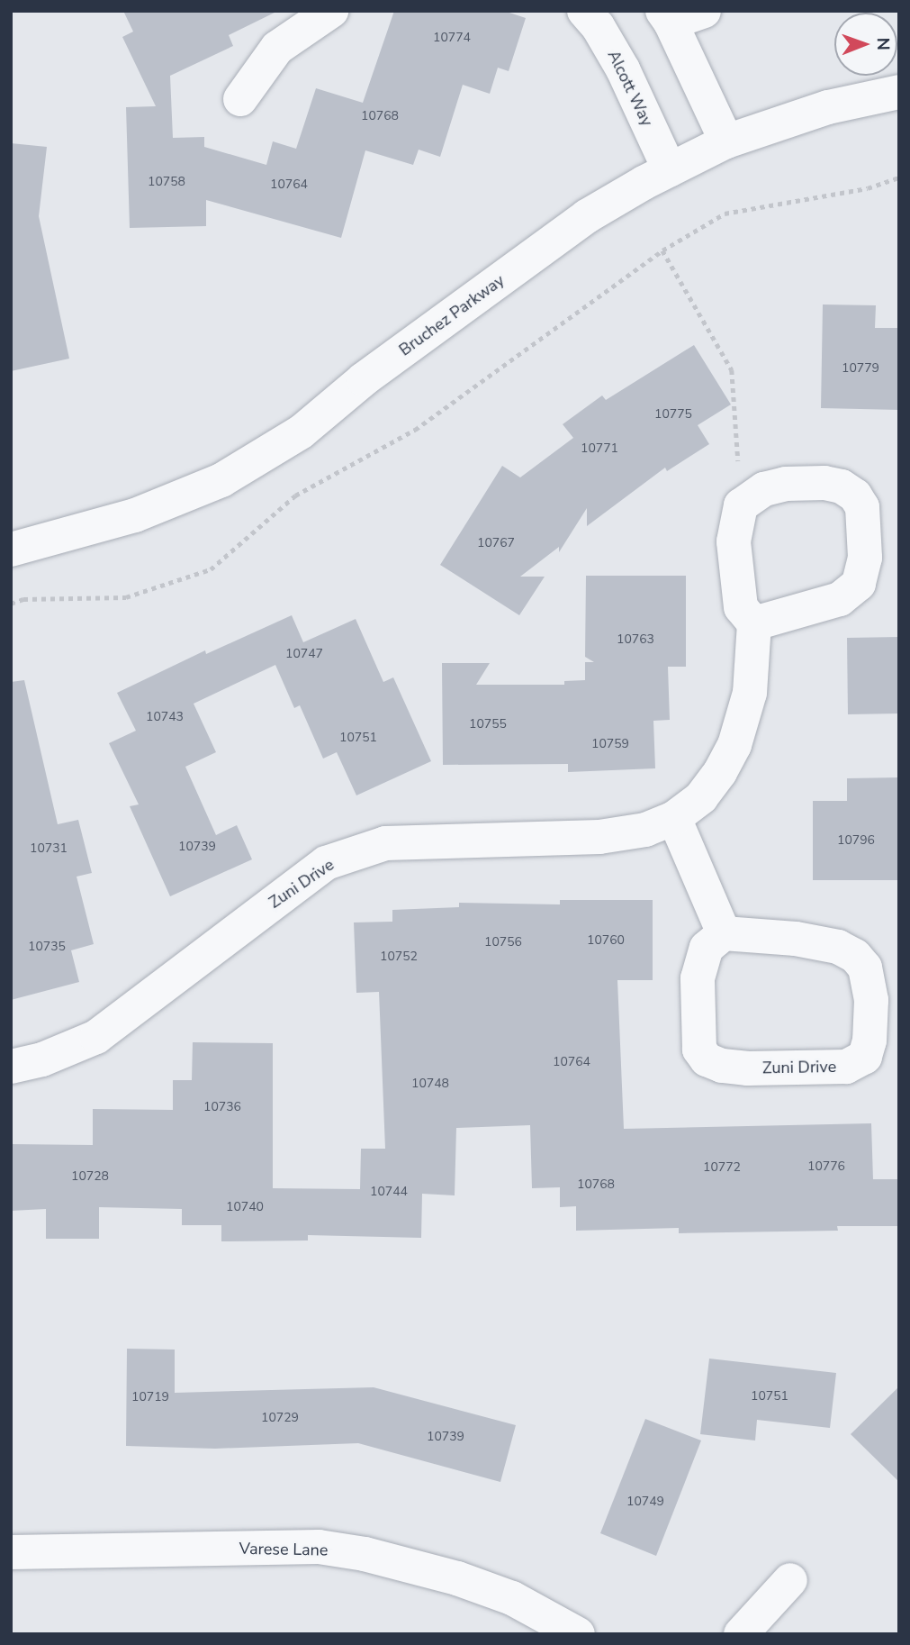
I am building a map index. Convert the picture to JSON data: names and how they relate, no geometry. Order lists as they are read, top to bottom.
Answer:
{
  "streets": {
    "street": [
      "Alcott Way",
      "Bruchez Parkway",
      "Zuni Drive",
      "Varese Lane"
    ]
  },
  "crossings": [
    ["Alcott Way", "Bruchez Parkway"]
  ],
  "house_numbers": [
    "10774",
    "10768",
    "10758",
    "10764",
    "10779",
    "10775",
    "10771",
    "10767",
    "10763",
    "10747",
    "10743",
    "10755",
    "10751",
    "10759",
    "10796",
    "10739",
    "10731",
    "10760",
    "10756",
    "10735",
    "10752",
    "10764",
    "10748",
    "10736",
    "10776",
    "10772",
    "10728",
    "10768",
    "10744",
    "10740",
    "10751",
    "10719",
    "10729",
    "10739",
    "10749"
  ],
  "north": "right"
}
